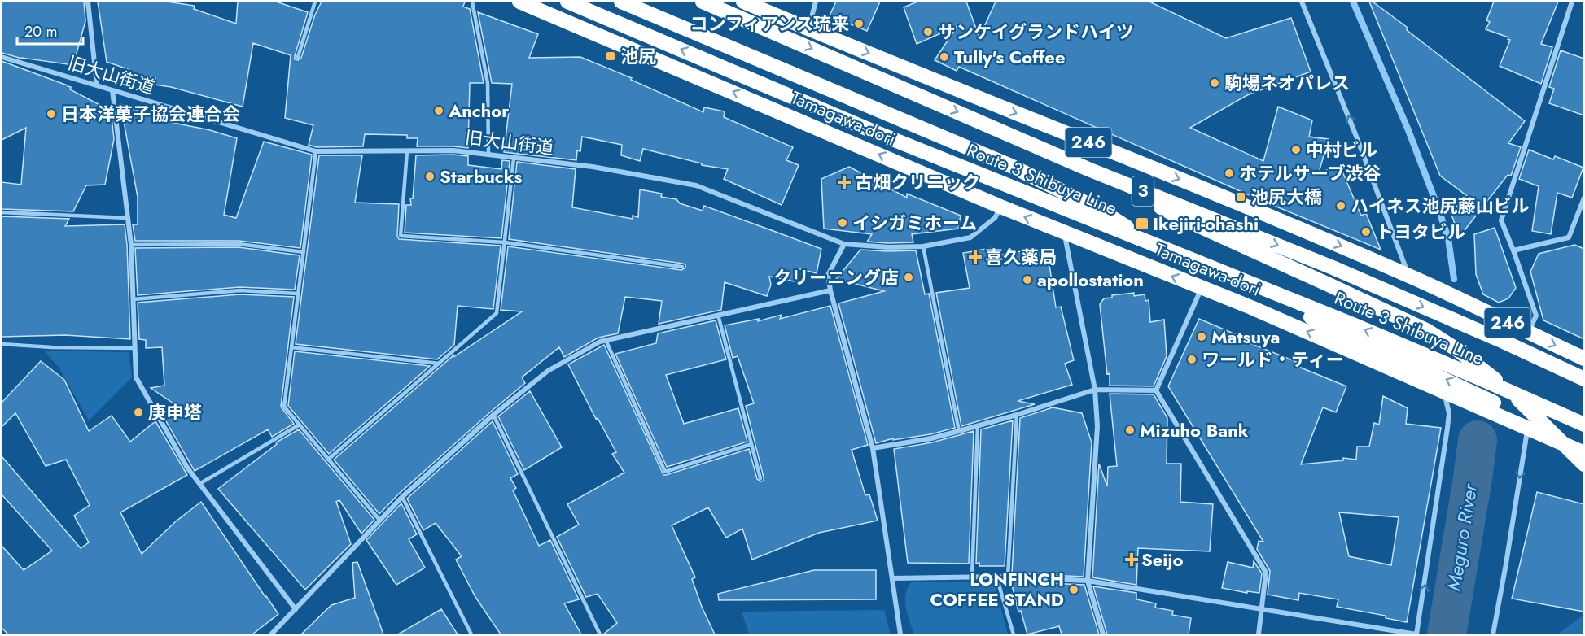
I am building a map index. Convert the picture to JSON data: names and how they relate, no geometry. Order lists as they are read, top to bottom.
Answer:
{
  "streets": {
    "highway": [
      "Tamagawa-dori",
      "246",
      "Route 3 Shibuya Line",
      "3"
    ],
    "street": ["旧大山街道"]
  },
  "crossings": [
    ["旧大山街道", "Tamagawa-dori"]
  ],
  "water": ["Meguro River"],
  "places": {
    "other": [
      "コンフィアンス琉来",
      "サンケイグランドハイツ",
      "Tully's Coffee",
      "駒場ネオパレス",
      "Anchor",
      "日本洋菓子協会連合会",
      "中村ビル",
      "ホテルサーブ渋谷",
      "Starbucks",
      "ハイネス池尻藤山ビル",
      "イシガミホーム",
      "トヨタビル",
      "クリーニング店",
      "apollostation",
      "Matsuya",
      "ワールド・ティー",
      "庚申塔",
      "Mizuho Bank",
      "LONFINCH COFFEE STAND"
    ],
    "transit": ["池尻", "池尻大橋", "Ikejiri-ohashi"],
    "health": ["古畑クリニック", "喜久薬局", "Seijo"]
  },
  "scale_bar": "20 m"
}
